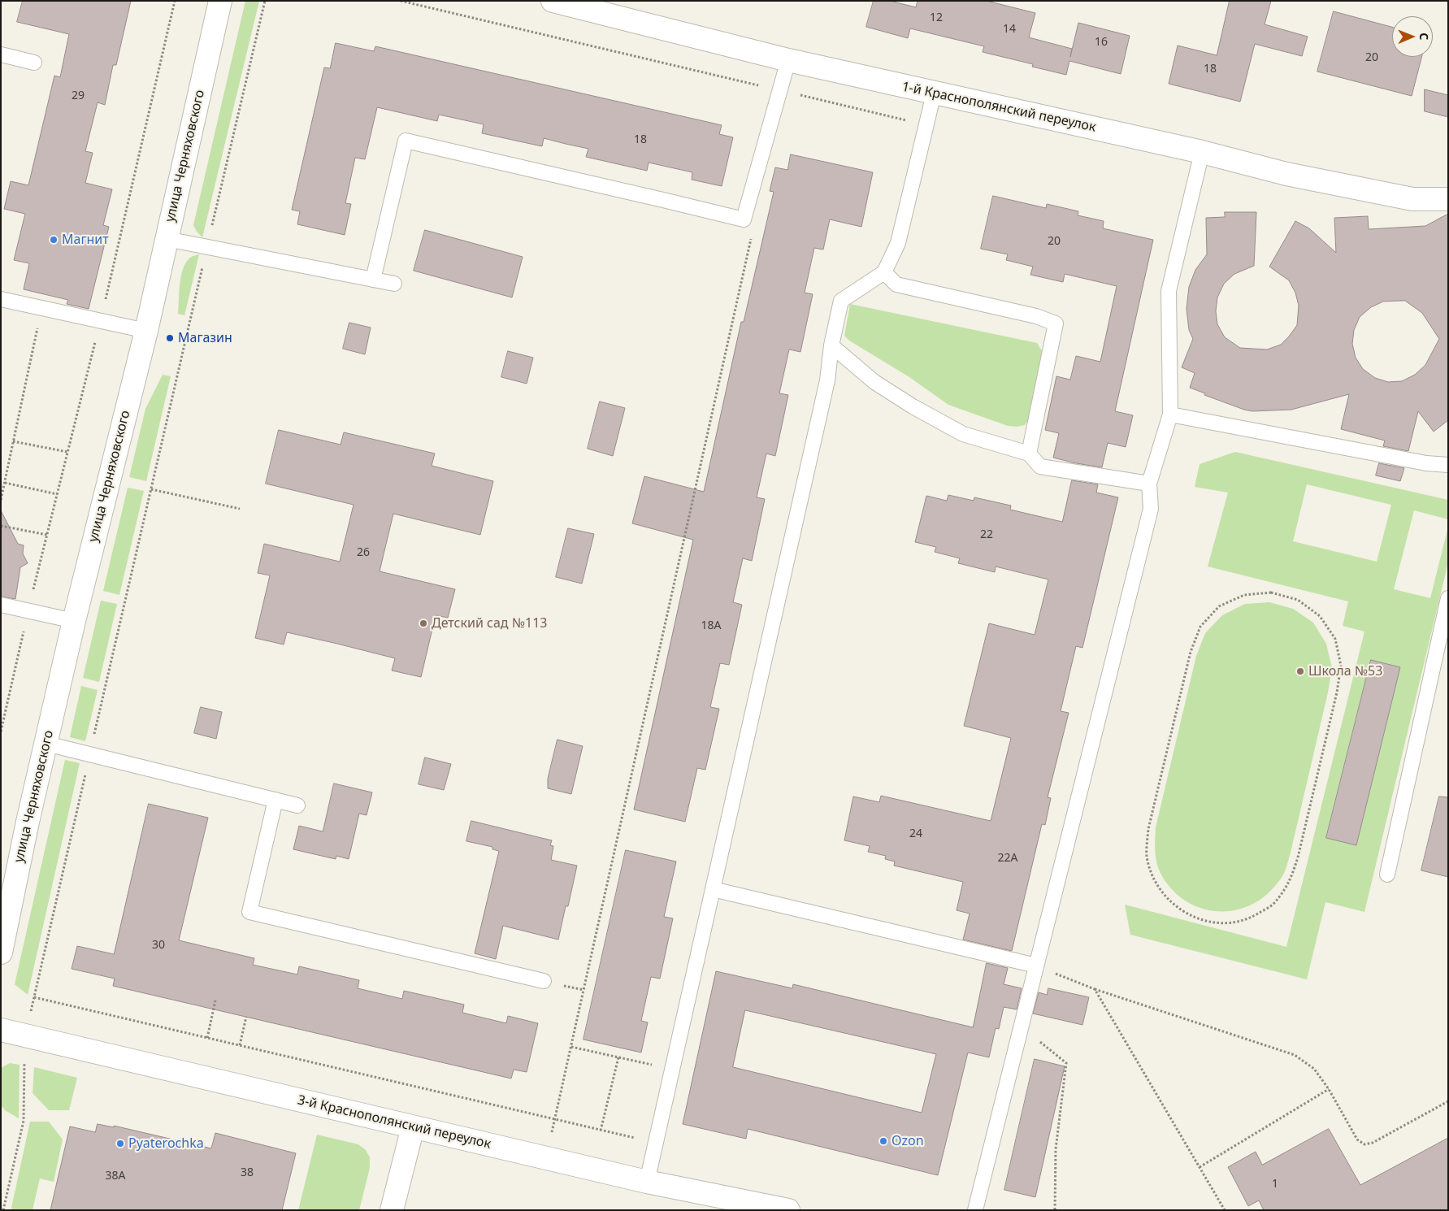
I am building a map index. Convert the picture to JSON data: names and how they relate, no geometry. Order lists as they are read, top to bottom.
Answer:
{
  "streets": {
    "street": ["1-й Краснополянский переулок", "улица Черняховского", "3-й Краснополянский переулок"]
  },
  "places": [
    "Магнит",
    "Магазин",
    "Детский сад №113",
    "Школа №53",
    "Ozon",
    "Pyaterochka"
  ],
  "house_numbers": [
    "12",
    "14",
    "16",
    "20",
    "18",
    "29",
    "18",
    "20",
    "22",
    "26",
    "18А",
    "24",
    "22А",
    "30",
    "38",
    "38А",
    "1"
  ],
  "north": "right"
}
